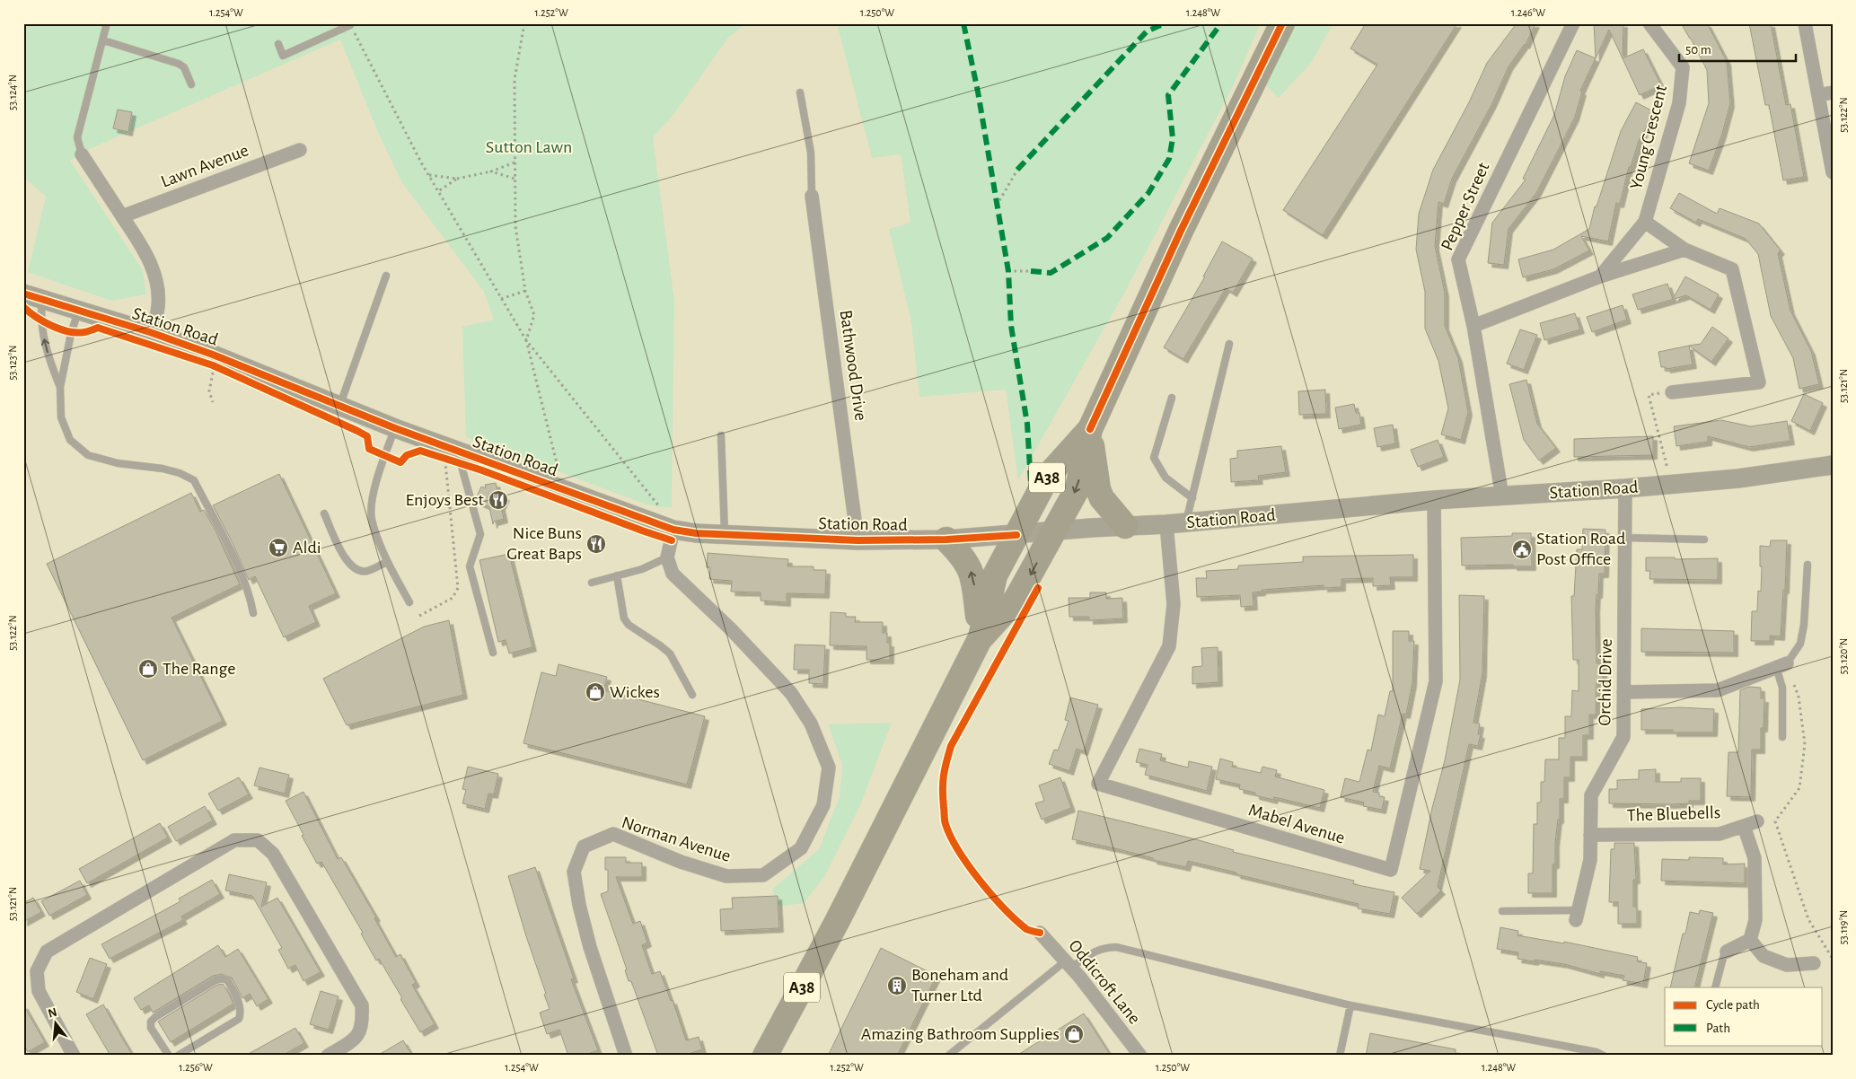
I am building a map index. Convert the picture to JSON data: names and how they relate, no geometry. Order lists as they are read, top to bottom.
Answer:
{
  "streets": {
    "highway": ["A38"],
    "street": [
      "Young Crescent",
      "Lawn Avenue",
      "Pepper Street",
      "Station Road",
      "Bathwood Drive",
      "Orchid Drive",
      "The Bluebells",
      "Mabel Avenue",
      "Norman Avenue",
      "Oddicroft Lane"
    ]
  },
  "crossings": [
    ["Pepper Street", "Station Road"],
    ["Station Road", "Bathwood Drive"],
    ["Station Road", "A38"],
    ["Station Road", "Orchid Drive"],
    ["Station Road", "Mabel Avenue"],
    ["Orchid Drive", "The Bluebells"]
  ],
  "parks": ["Sutton Lawn"],
  "places": {
    "restaurant": ["Enjoys Best", "Nice Buns Great Baps"],
    "supermarket": ["Aldi"],
    "public building": ["Station Road Post Office"],
    "shop": ["The Range", "Wickes", "Amazing Bathroom Supplies"],
    "building": ["Boneham and Turner Ltd"]
  },
  "legend": ["Cycle path", "Path"],
  "scale_bar": "50 m",
  "north": "top",
  "coordinates": [
    "1.254°W",
    "1.252°W",
    "1.250°W",
    "1.248°W",
    "1.246°W",
    "53.124°N",
    "53.122°N",
    "53.123°N",
    "53.121°N",
    "53.120°N",
    "53.119°N",
    "1.256°W"
  ]
}
